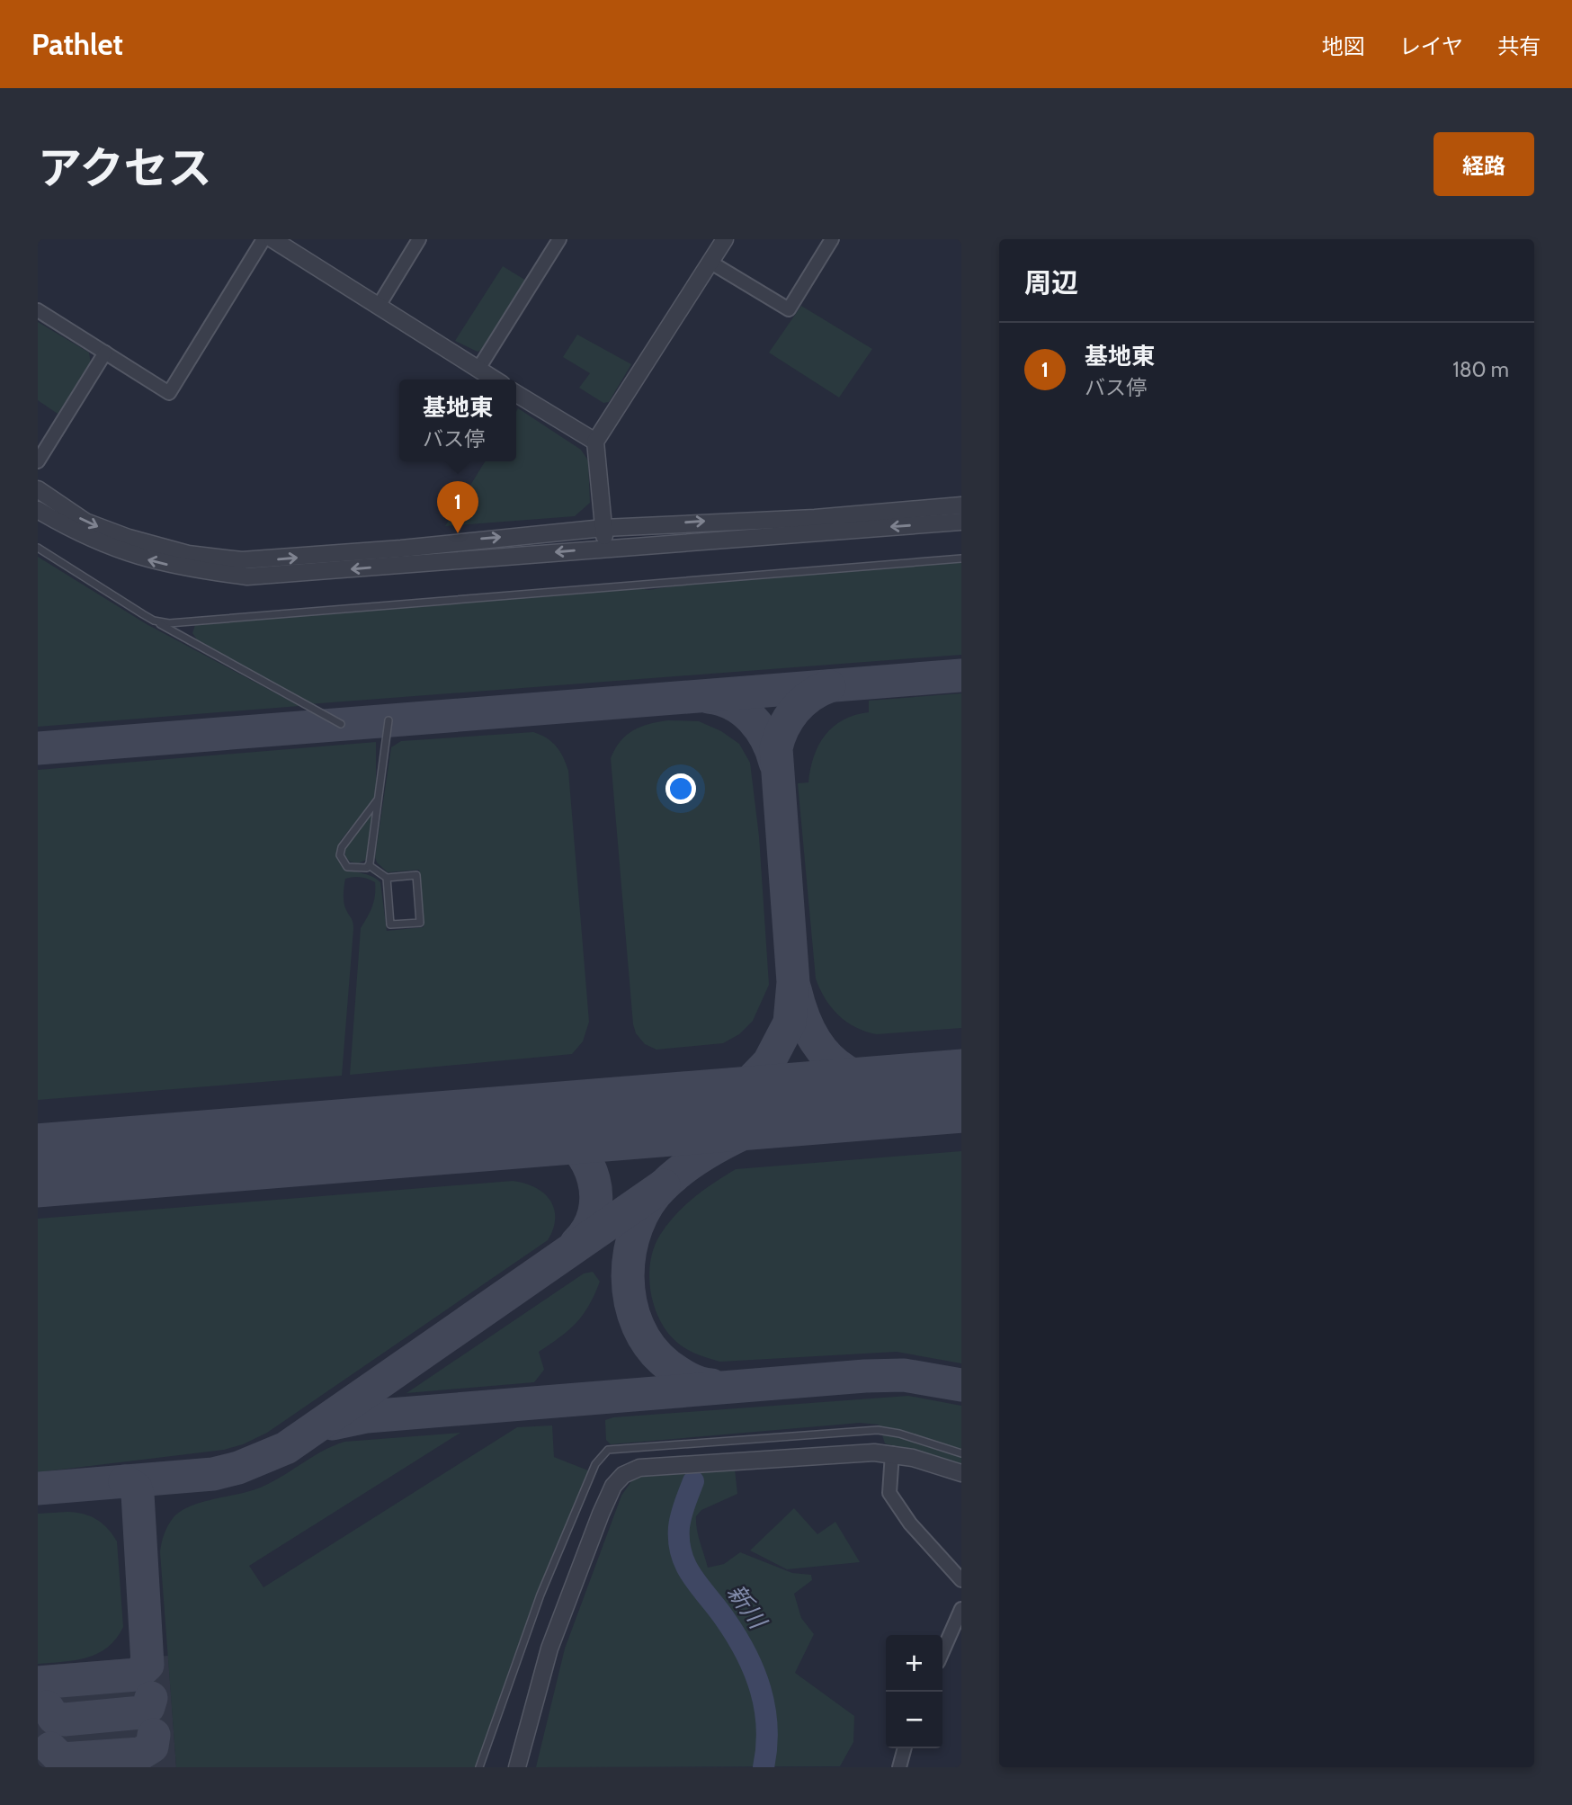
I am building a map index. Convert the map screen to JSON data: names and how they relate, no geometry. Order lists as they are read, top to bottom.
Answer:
{
  "water": ["新川"],
  "page": {
    "header": "Pathlet",
    "nav": ["地図", "レイヤ", "共有"],
    "title": "アクセス",
    "buttons": "経路",
    "heading": "周辺",
    "list": [
      {
        "mark": "1",
        "name": "基地東",
        "note": "バス停",
        "value": "180 m"
      }
    ],
    "popup": ["基地東", "バス停"],
    "pins": "1",
    "map_buttons": ["+", "−"]
  }
}
